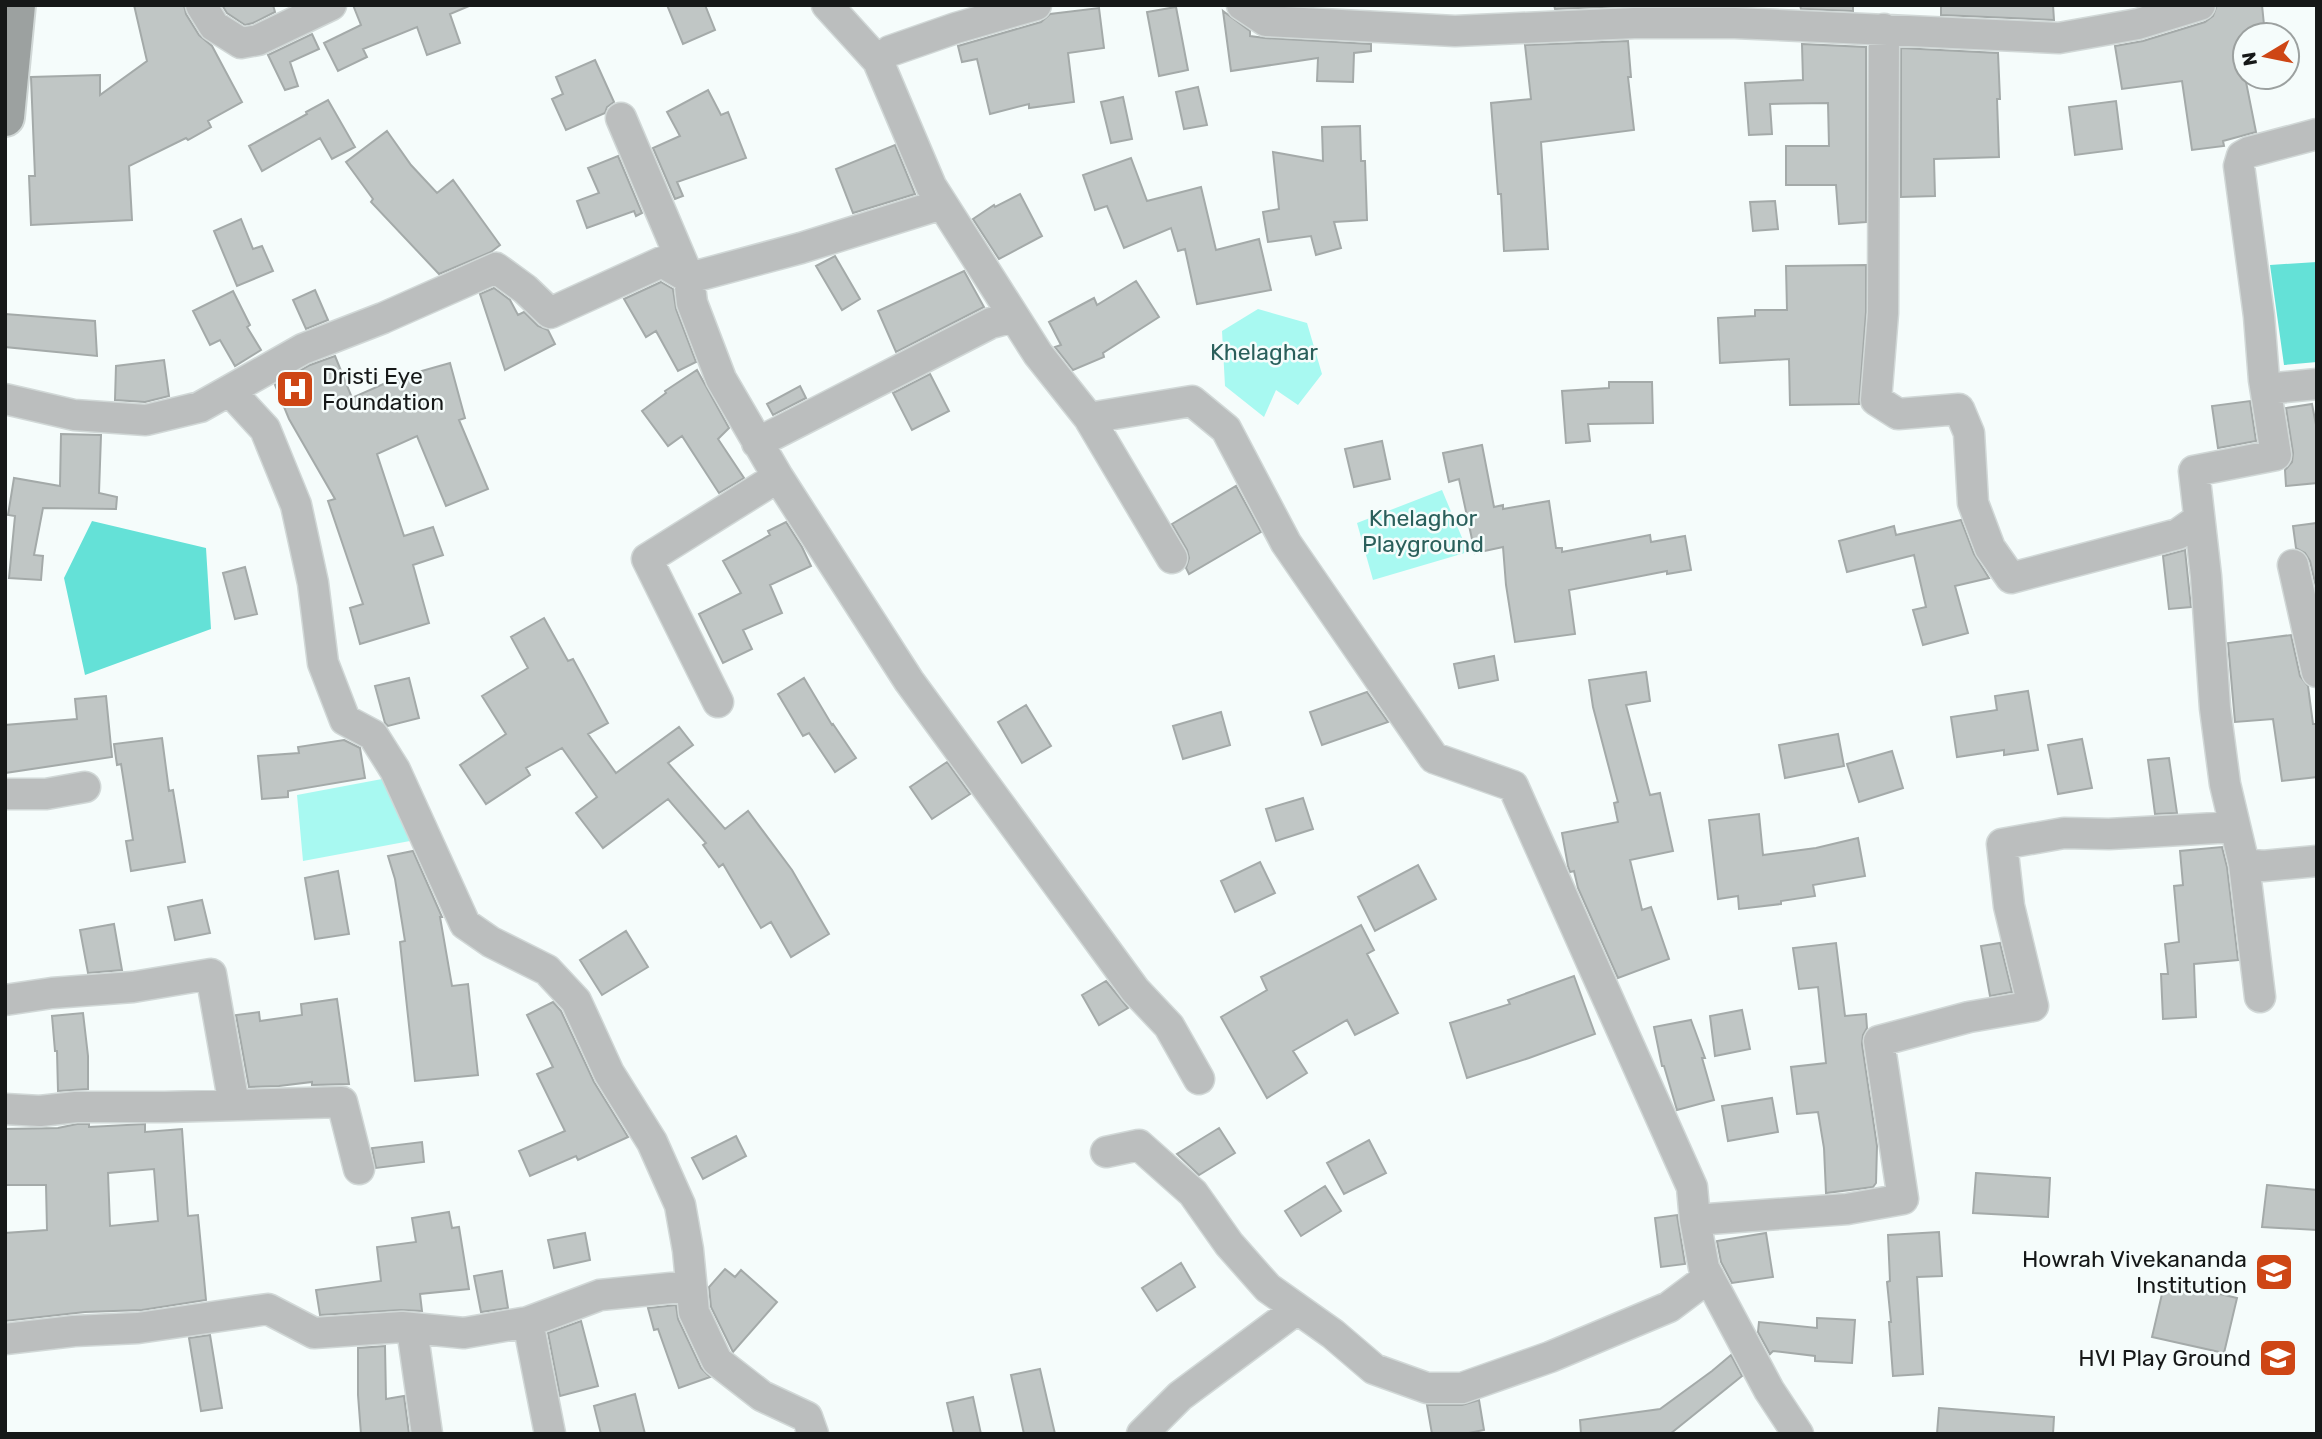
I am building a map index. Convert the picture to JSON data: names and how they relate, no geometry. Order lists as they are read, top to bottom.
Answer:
{
  "parks": ["Khelaghar", "Khelaghor Playground"],
  "places": {
    "hospital": ["Dristi Eye Foundation"],
    "school or university": ["Howrah Vivekananda Institution", "HVI Play Ground"]
  },
  "north": "left"
}
